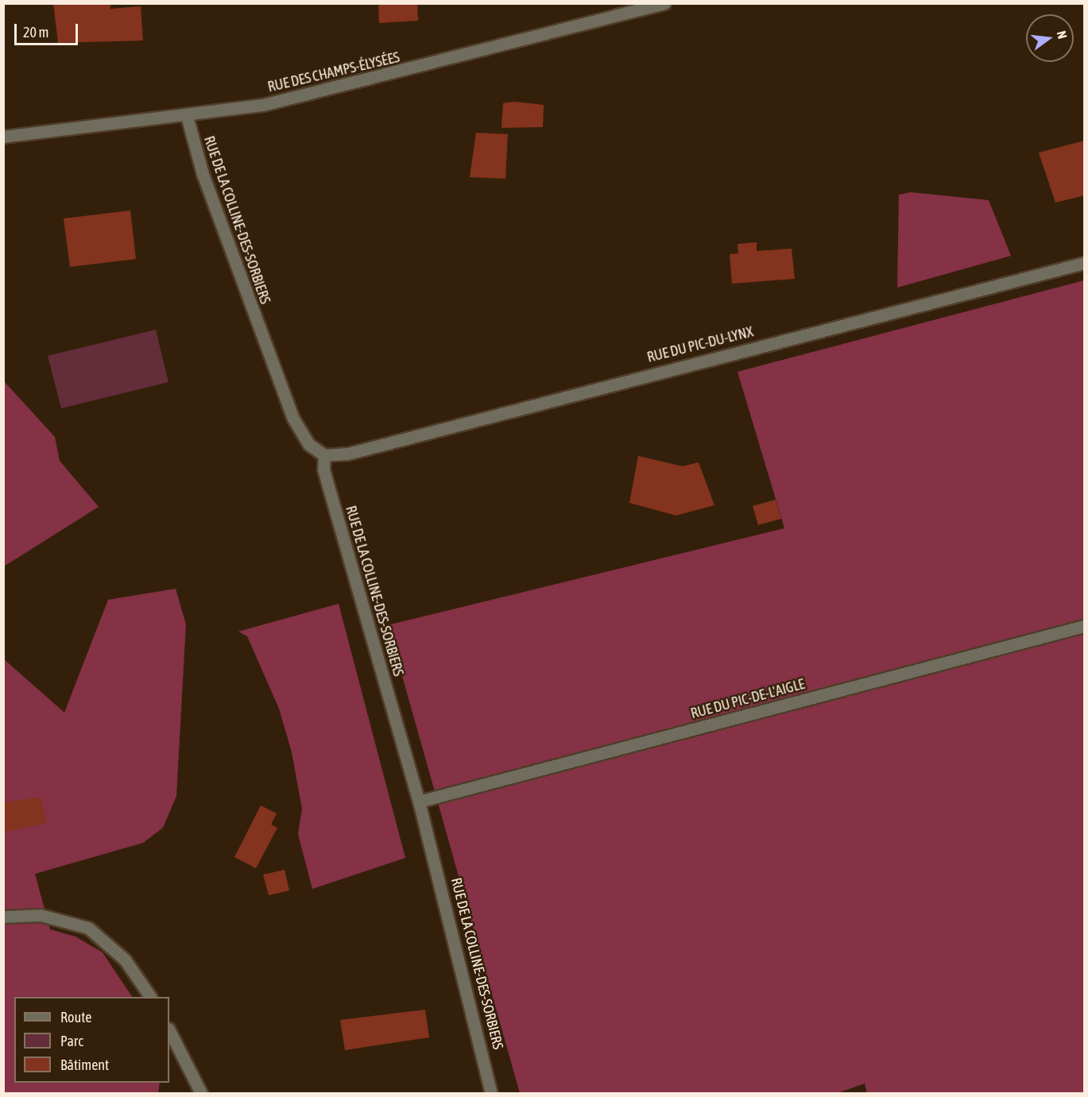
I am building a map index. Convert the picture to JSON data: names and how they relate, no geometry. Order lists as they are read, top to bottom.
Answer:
{
  "streets": {
    "street": [
      "RUE DES CHAMPS-ÉLYSÉES",
      "RUE DE LA COLLINE-DES-SORBIERS",
      "RUE DU PIC-DU-LYNX",
      "RUE DU PIC-DE-L'AIGLE"
    ]
  },
  "crossings": [
    ["RUE DES CHAMPS-ÉLYSÉES", "RUE DE LA COLLINE-DES-SORBIERS"],
    ["RUE DE LA COLLINE-DES-SORBIERS", "RUE DU PIC-DU-LYNX"],
    ["RUE DE LA COLLINE-DES-SORBIERS", "RUE DU PIC-DE-L'AIGLE"]
  ],
  "legend": ["Route", "Parc", "Bâtiment"],
  "scale_bar": "20 m",
  "north": "right"
}
